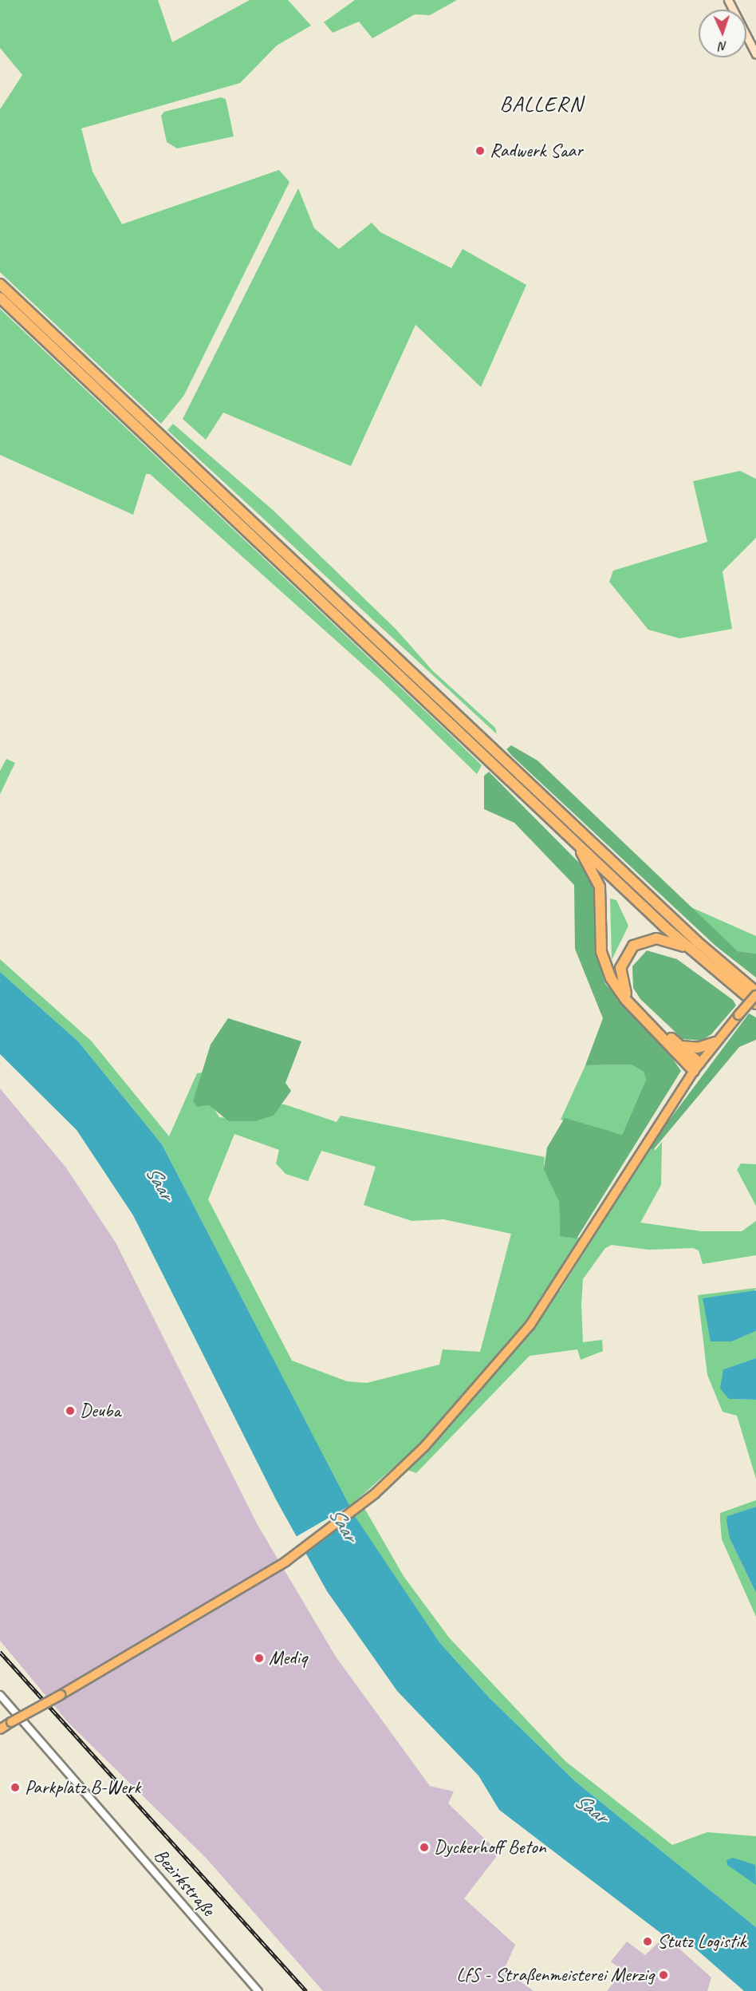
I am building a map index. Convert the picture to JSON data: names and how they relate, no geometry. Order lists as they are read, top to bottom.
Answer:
{
  "streets": {
    "street": ["Bezirkstraße"]
  },
  "districts": ["BALLERN"],
  "water": ["Saar"],
  "places": [
    "Radwerk Saar",
    "Deuba",
    "Mediq",
    "Parkplatz B-Werk",
    "Dyckerhoff Beton",
    "Stutz Logistik",
    "LfS - Straßenmeisterei Merzig"
  ],
  "north": "bottom"
}
